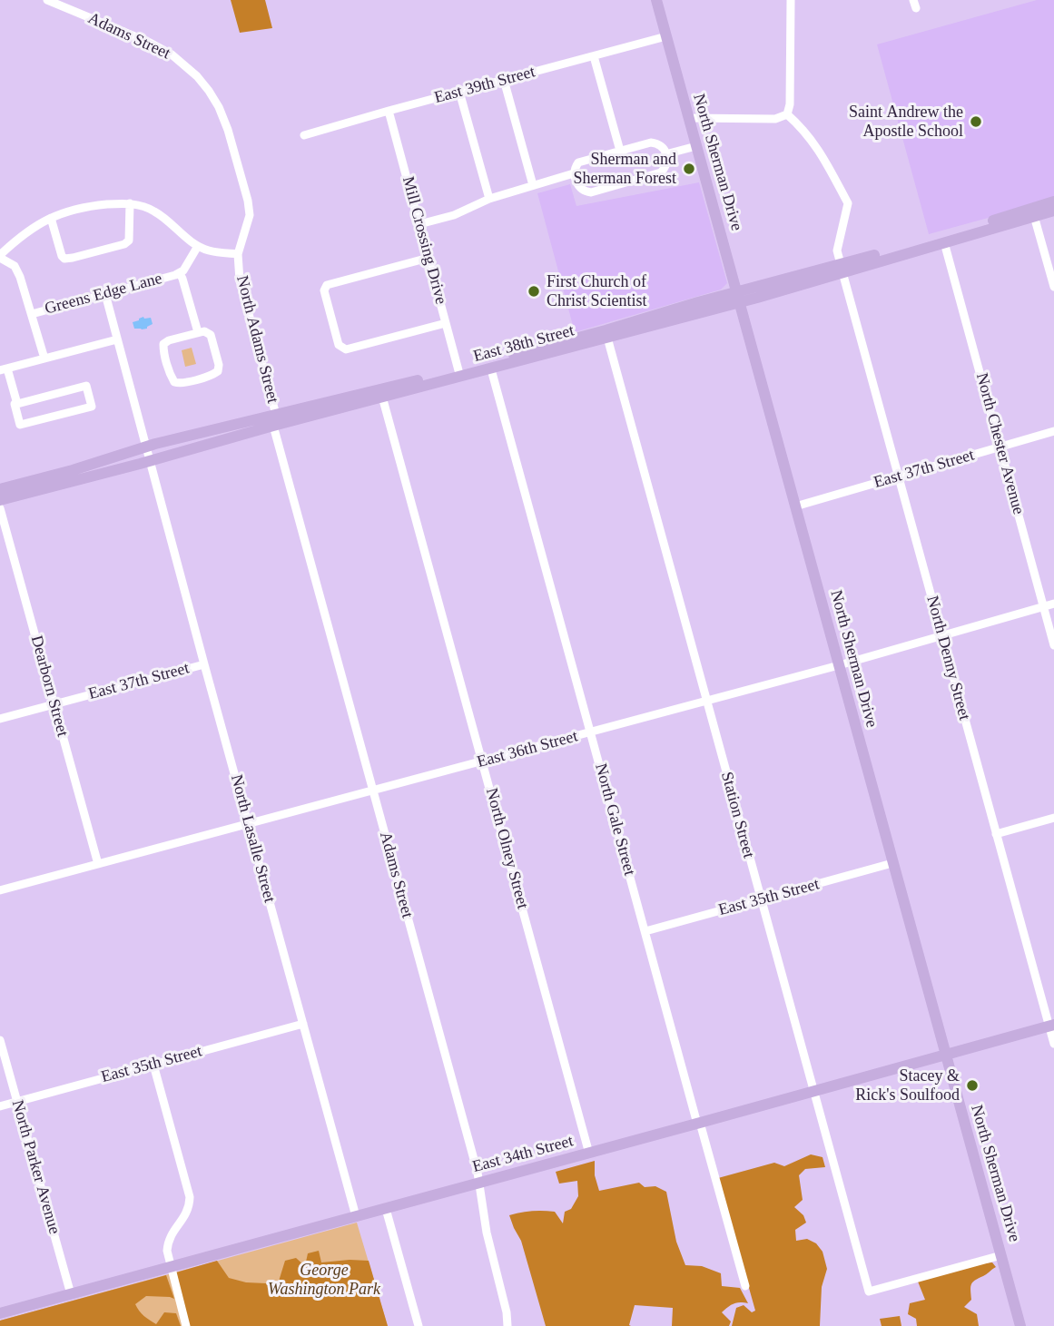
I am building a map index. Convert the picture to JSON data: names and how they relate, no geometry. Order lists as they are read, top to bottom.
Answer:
{
  "streets": {
    "main road": ["North Sherman Drive", "East 38th Street", "East 34th Street"],
    "street": [
      "Adams Street",
      "East 39th Street",
      "Mill Crossing Drive",
      "Greens Edge Lane",
      "North Adams Street",
      "North Chester Avenue",
      "East 37th Street",
      "North Denny Street",
      "Dearborn Street",
      "East 36th Street",
      "Station Street",
      "North Gale Street",
      "North Lasalle Street",
      "North Olney Street",
      "East 35th Street",
      "North Parker Avenue"
    ]
  },
  "crossings": [
    ["Adams Street", "North Adams Street"],
    ["Adams Street", "East 38th Street"],
    ["Adams Street", "East 36th Street"],
    ["Adams Street", "East 34th Street"],
    ["East 39th Street", "North Sherman Drive"],
    ["East 39th Street", "Mill Crossing Drive"],
    ["North Sherman Drive", "East 38th Street"],
    ["North Sherman Drive", "East 37th Street"],
    ["North Sherman Drive", "East 36th Street"],
    ["North Sherman Drive", "Station Street"],
    ["North Sherman Drive", "East 35th Street"],
    ["North Sherman Drive", "East 34th Street"],
    ["Mill Crossing Drive", "East 38th Street"],
    ["Greens Edge Lane", "North Lasalle Street"],
    ["North Adams Street", "East 38th Street"],
    ["East 38th Street", "North Chester Avenue"],
    ["East 38th Street", "North Denny Street"],
    ["East 38th Street", "Station Street"],
    ["East 38th Street", "North Gale Street"],
    ["East 38th Street", "North Lasalle Street"],
    ["East 38th Street", "North Olney Street"],
    ["North Chester Avenue", "East 37th Street"],
    ["North Chester Avenue", "East 36th Street"],
    ["East 37th Street", "North Denny Street"],
    ["East 37th Street", "Dearborn Street"],
    ["East 37th Street", "North Lasalle Street"],
    ["North Denny Street", "East 36th Street"],
    ["North Denny Street", "East 34th Street"],
    ["Dearborn Street", "East 36th Street"],
    ["East 36th Street", "Station Street"],
    ["East 36th Street", "North Gale Street"],
    ["East 36th Street", "North Lasalle Street"],
    ["East 36th Street", "North Olney Street"],
    ["Station Street", "East 35th Street"],
    ["Station Street", "East 34th Street"],
    ["North Gale Street", "East 35th Street"],
    ["North Gale Street", "East 34th Street"],
    ["North Lasalle Street", "East 35th Street"],
    ["North Lasalle Street", "East 34th Street"],
    ["North Olney Street", "East 34th Street"],
    ["East 35th Street", "North Parker Avenue"],
    ["East 34th Street", "North Parker Avenue"]
  ],
  "parks": ["George Washington Park"],
  "places": [
    "Saint Andrew the Apostle School",
    "Sherman and Sherman Forest",
    "First Church of Christ Scientist",
    "Stacey & Rick's Soulfood"
  ]
}
